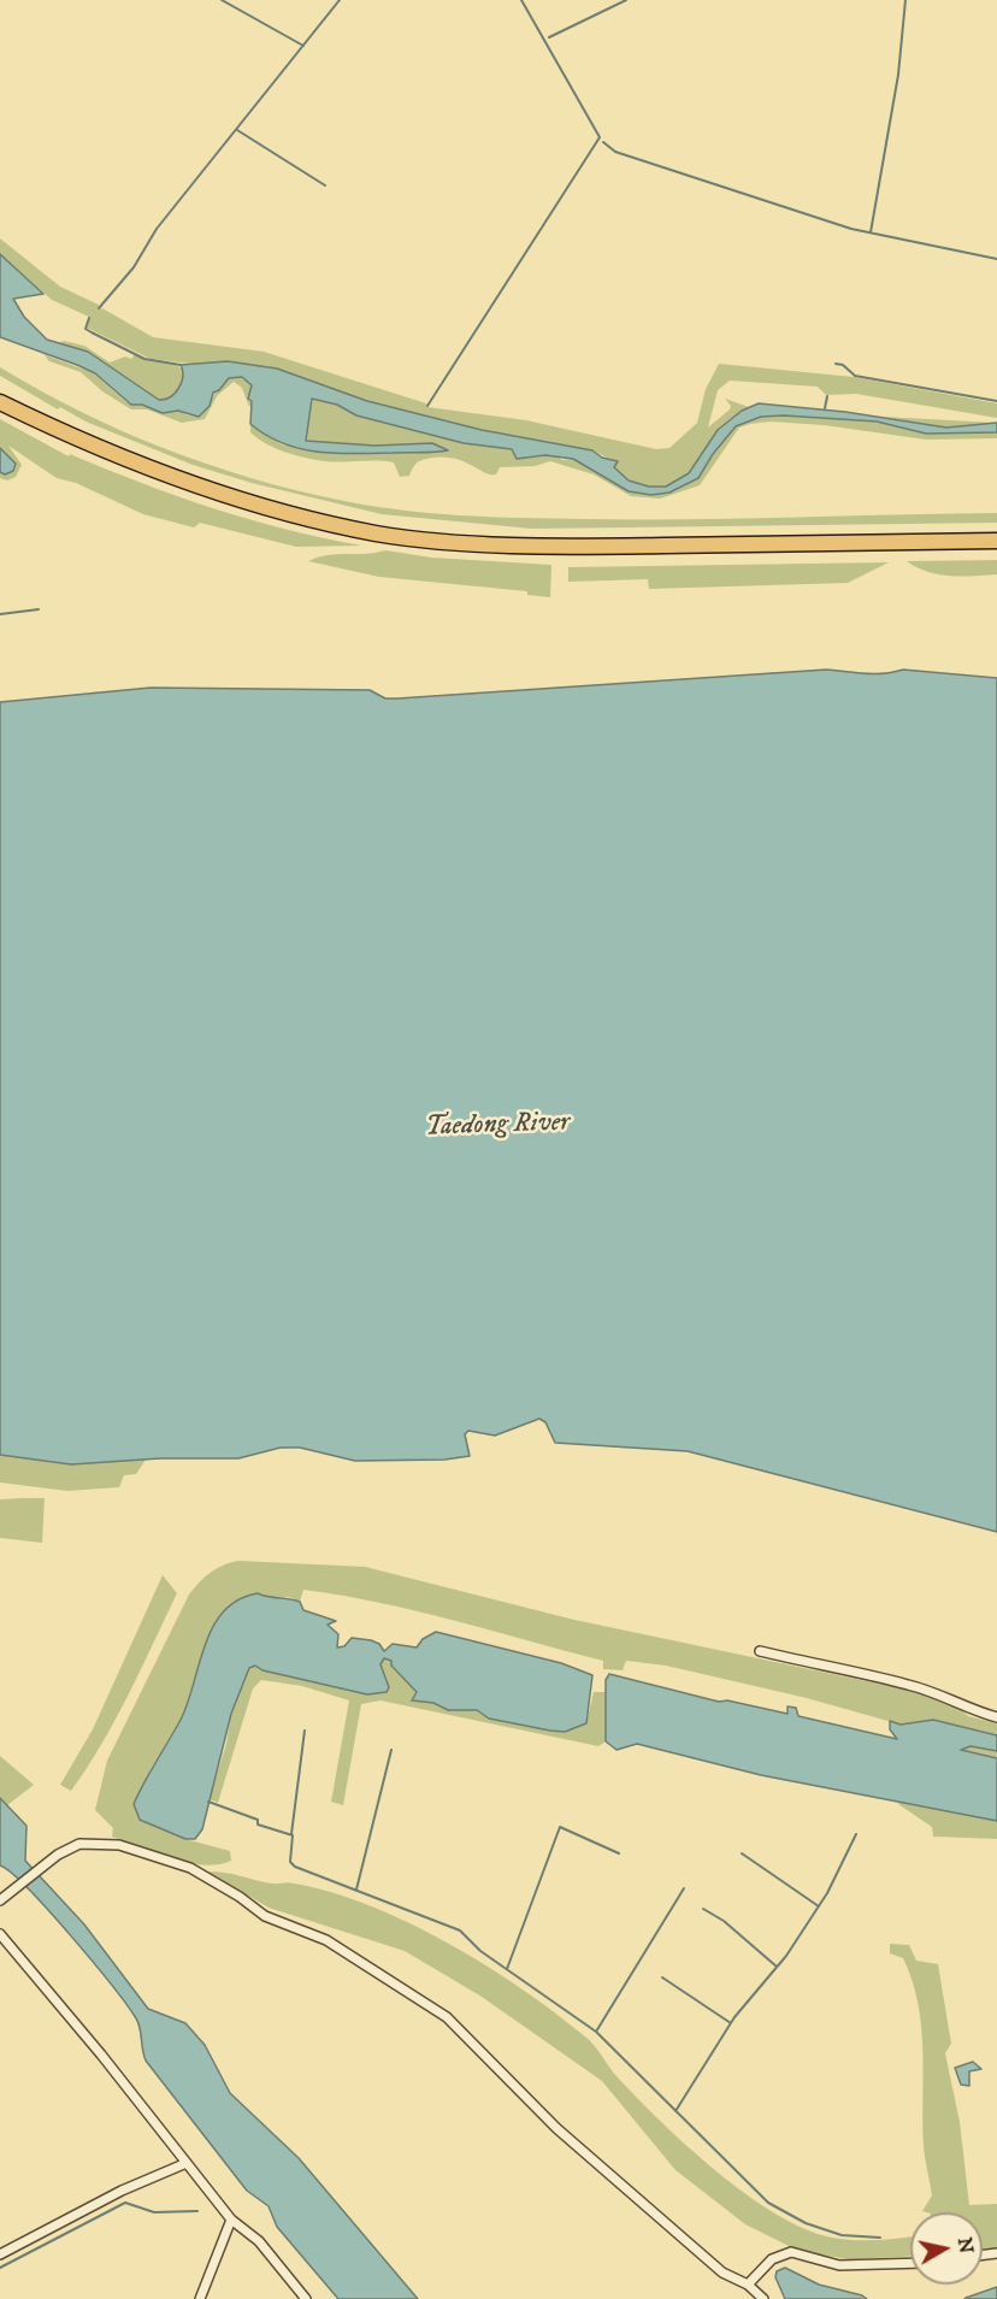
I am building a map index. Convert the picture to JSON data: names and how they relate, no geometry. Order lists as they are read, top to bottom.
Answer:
{
  "water": ["Taedong River"],
  "north": "right"
}
